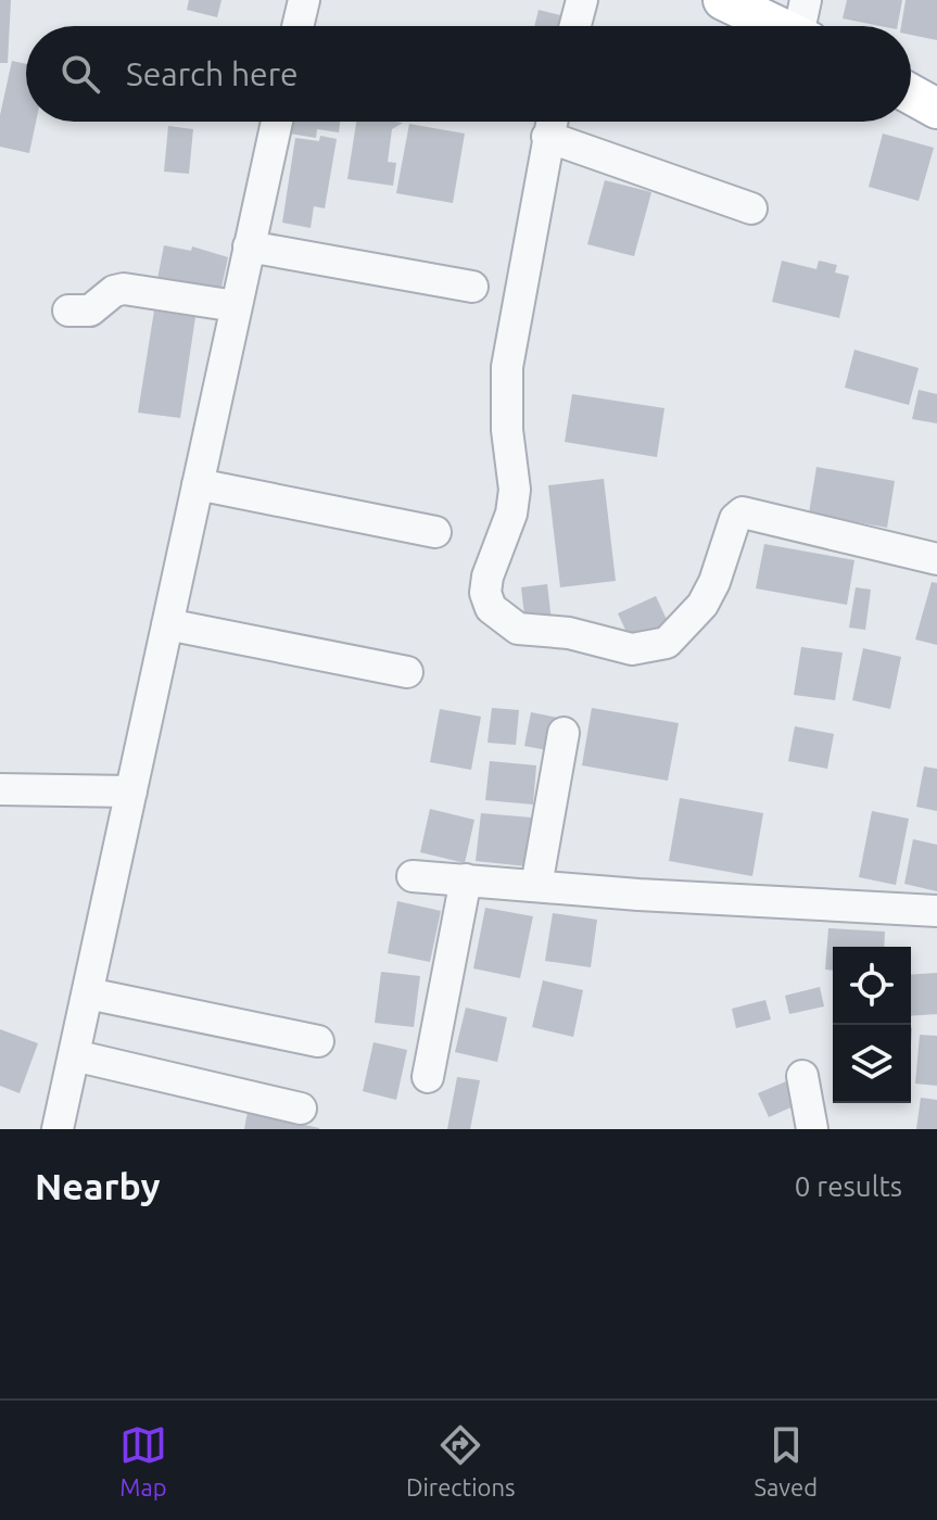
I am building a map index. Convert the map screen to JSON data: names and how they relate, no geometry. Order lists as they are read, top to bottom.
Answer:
{
  "page": {
    "search": "Search here",
    "heading": ["Nearby", "0 results"],
    "nav": ["Map", "Directions", "Saved"]
  }
}
